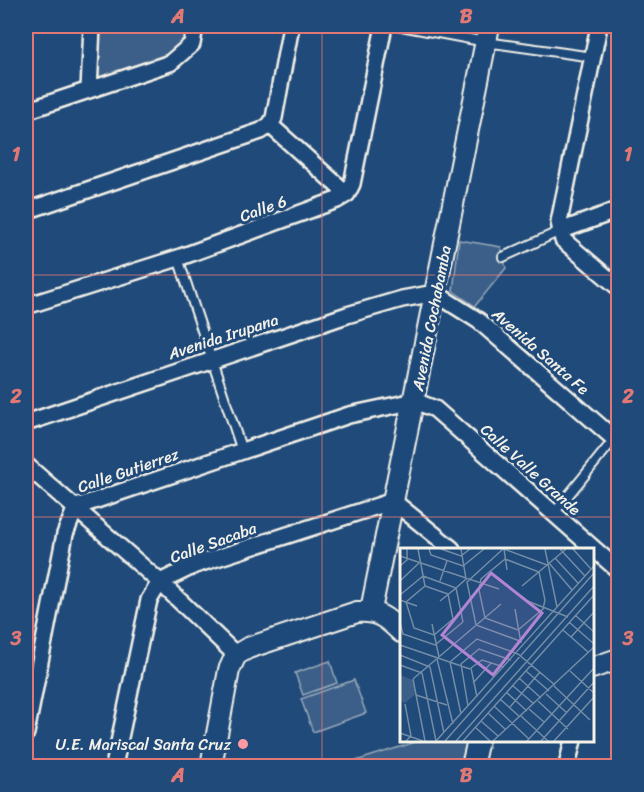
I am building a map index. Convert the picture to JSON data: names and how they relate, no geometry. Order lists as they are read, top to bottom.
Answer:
{
  "streets": {
    "street": [
      "Calle 6",
      "Avenida Cochabamba",
      "Avenida Irupana",
      "Avenida Santa Fe",
      "Calle Valle Grande",
      "Calle Gutierrez",
      "Calle Sacaba"
    ]
  },
  "crossings": [
    ["Avenida Cochabamba", "Avenida Irupana"],
    ["Avenida Cochabamba", "Avenida Santa Fe"],
    ["Avenida Cochabamba", "Calle Valle Grande"],
    ["Avenida Cochabamba", "Calle Gutierrez"],
    ["Avenida Cochabamba", "Calle Sacaba"],
    ["Avenida Irupana", "Avenida Santa Fe"],
    ["Calle Valle Grande", "Calle Gutierrez"]
  ],
  "places": ["U.E. Mariscal Santa Cruz"],
  "grid": {
    "columns": ["A", "B"],
    "rows": ["1", "2", "3"]
  }
}
